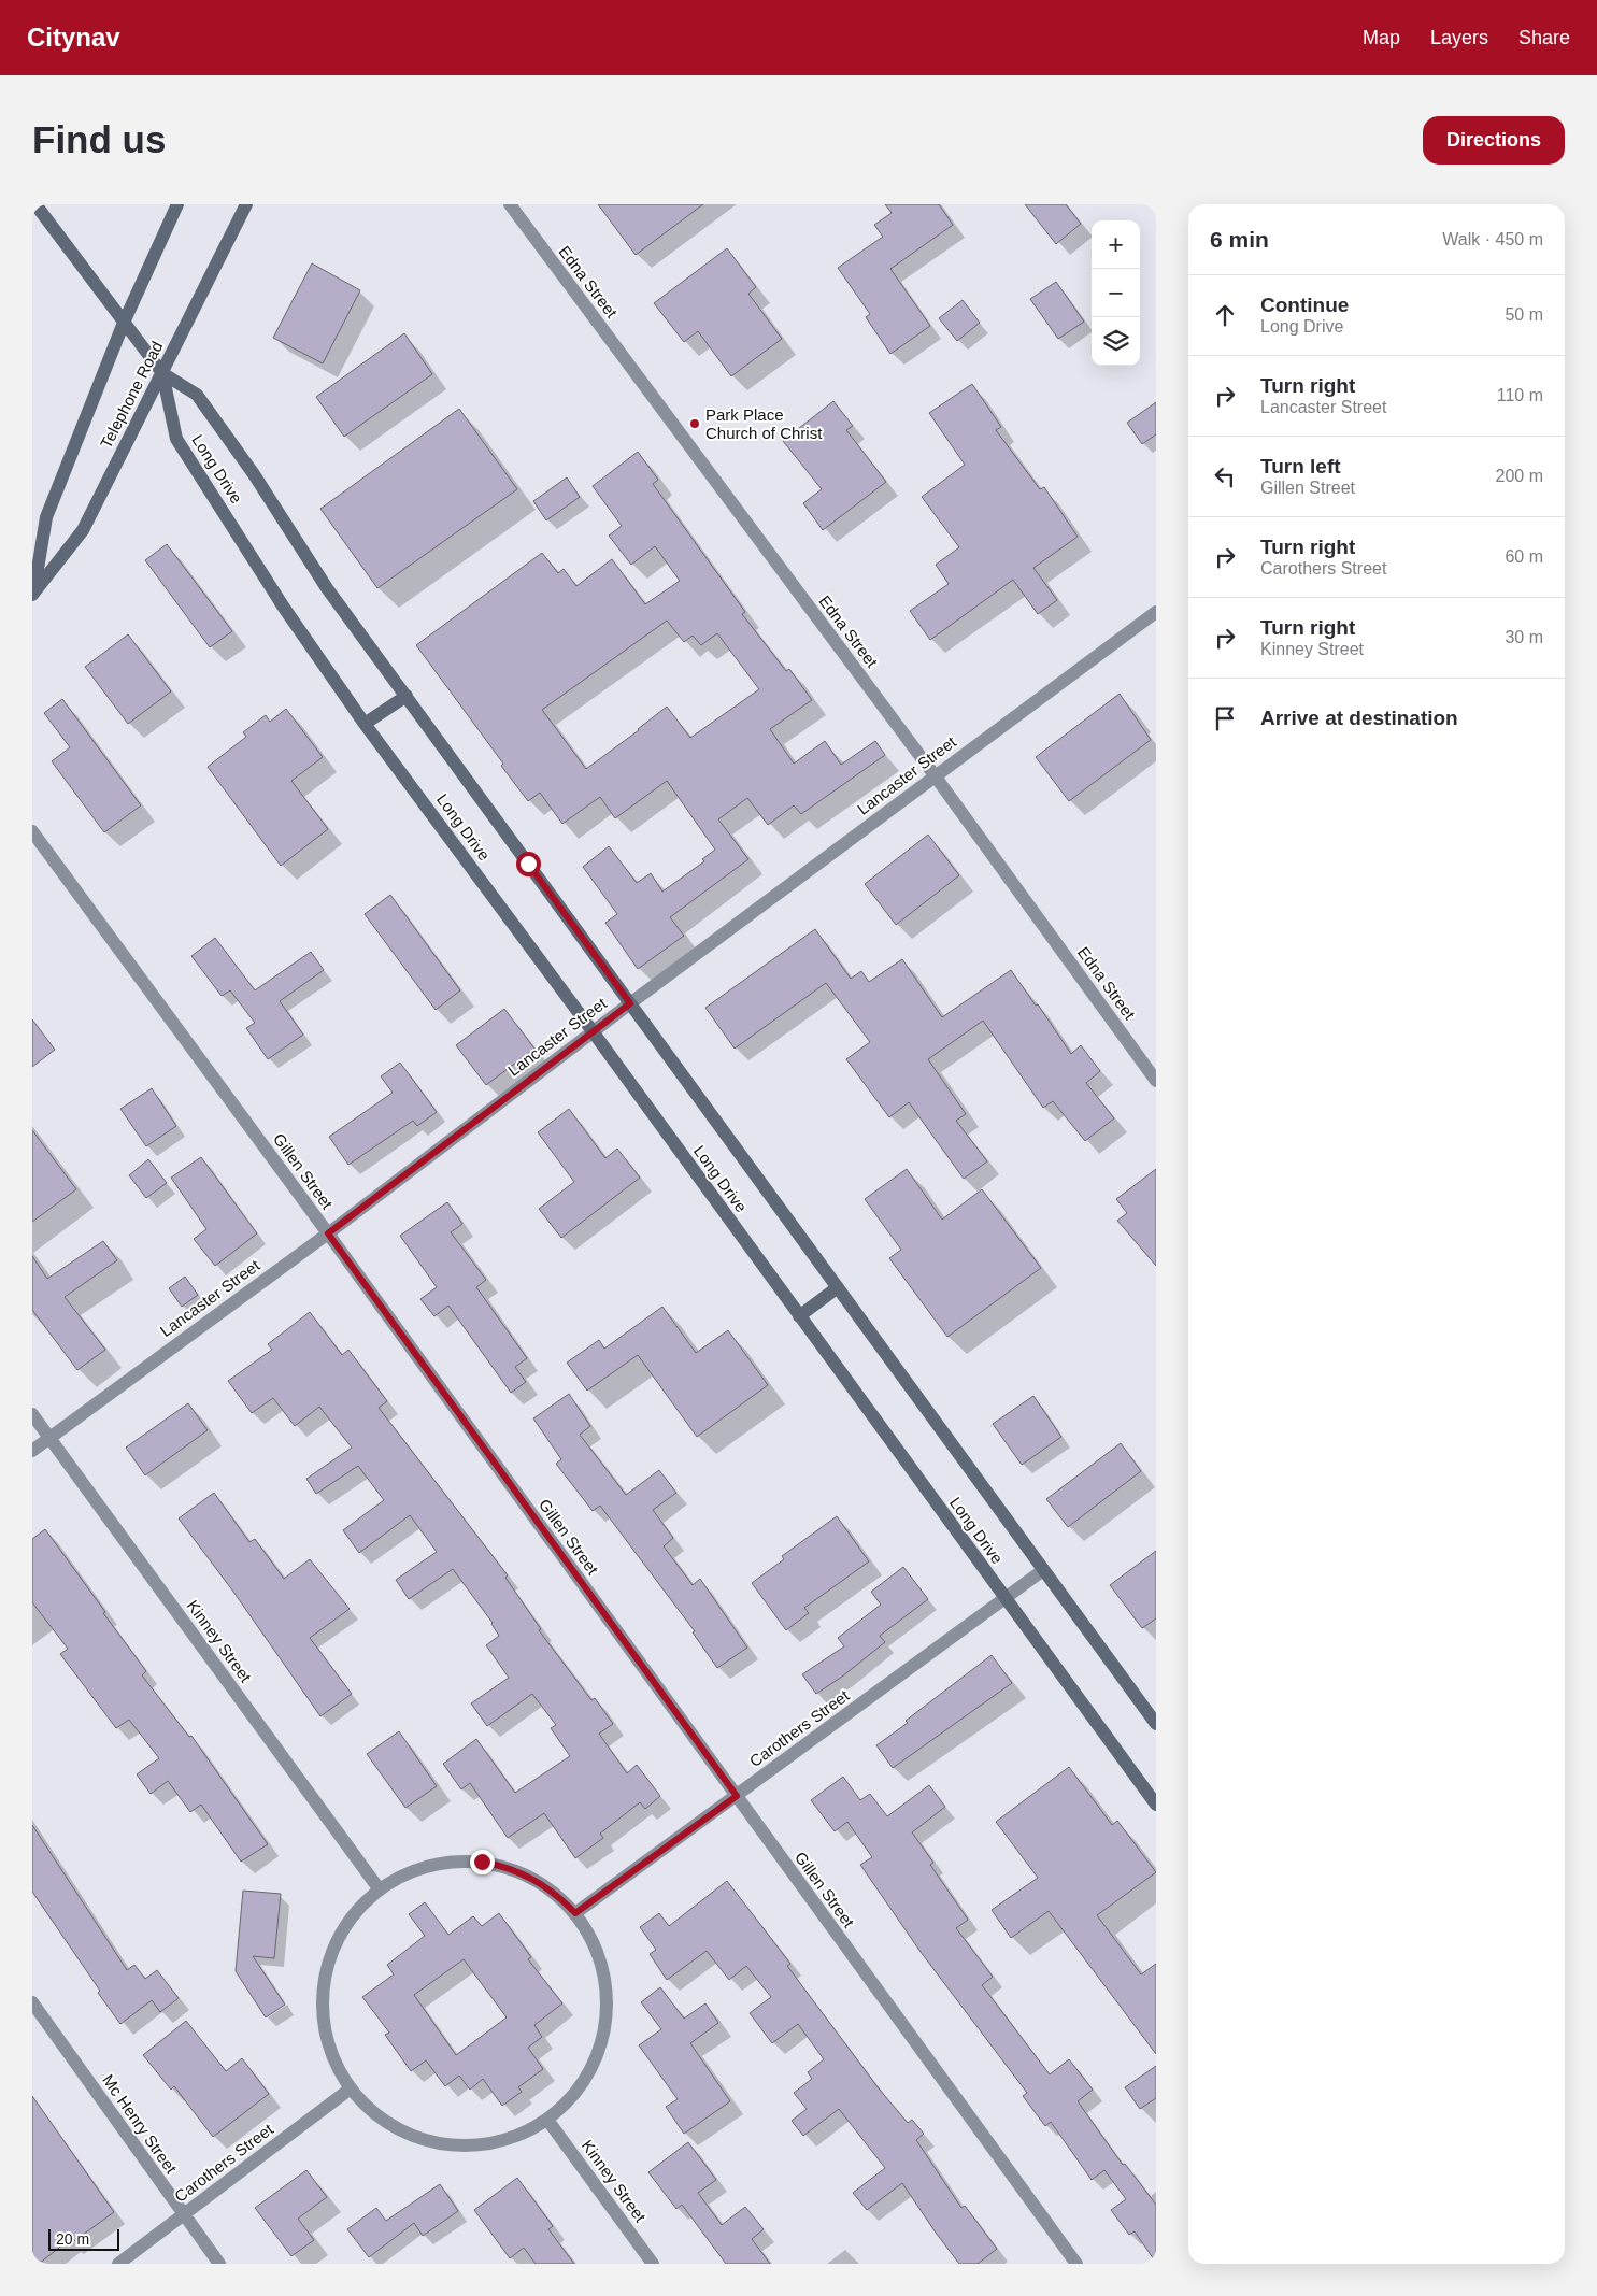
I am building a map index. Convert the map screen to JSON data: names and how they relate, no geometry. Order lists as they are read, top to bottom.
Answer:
{
  "streets": {
    "main road": ["Telephone Road", "Long Drive"],
    "street": [
      "Edna Street",
      "Lancaster Street",
      "Gillen Street",
      "Kinney Street",
      "Carothers Street",
      "Mc Henry Street"
    ]
  },
  "crossings": [
    ["Edna Street", "Lancaster Street"],
    ["Telephone Road", "Long Drive"],
    ["Long Drive", "Lancaster Street"],
    ["Long Drive", "Carothers Street"],
    ["Lancaster Street", "Gillen Street"],
    ["Lancaster Street", "Kinney Street"],
    ["Gillen Street", "Carothers Street"],
    ["Carothers Street", "Mc Henry Street"]
  ],
  "places": ["Park Place Church of Christ"],
  "scale_bar": "20 m",
  "page": {
    "header": "Citynav",
    "nav": ["Map", "Layers", "Share"],
    "buttons": "Directions",
    "title": "Find us",
    "heading": ["6 min", "Walk · 450 m"],
    "map_buttons": ["+", "−"],
    "list": [
      ["Continue", "Long Drive", "50 m"],
      ["Turn right", "Lancaster Street", "110 m"],
      ["Turn left", "Gillen Street", "200 m"],
      ["Turn right", "Carothers Street", "60 m"],
      ["Turn right", "Kinney Street", "30 m"],
      "Arrive at destination"
    ],
    "scale": "20 m"
  }
}
